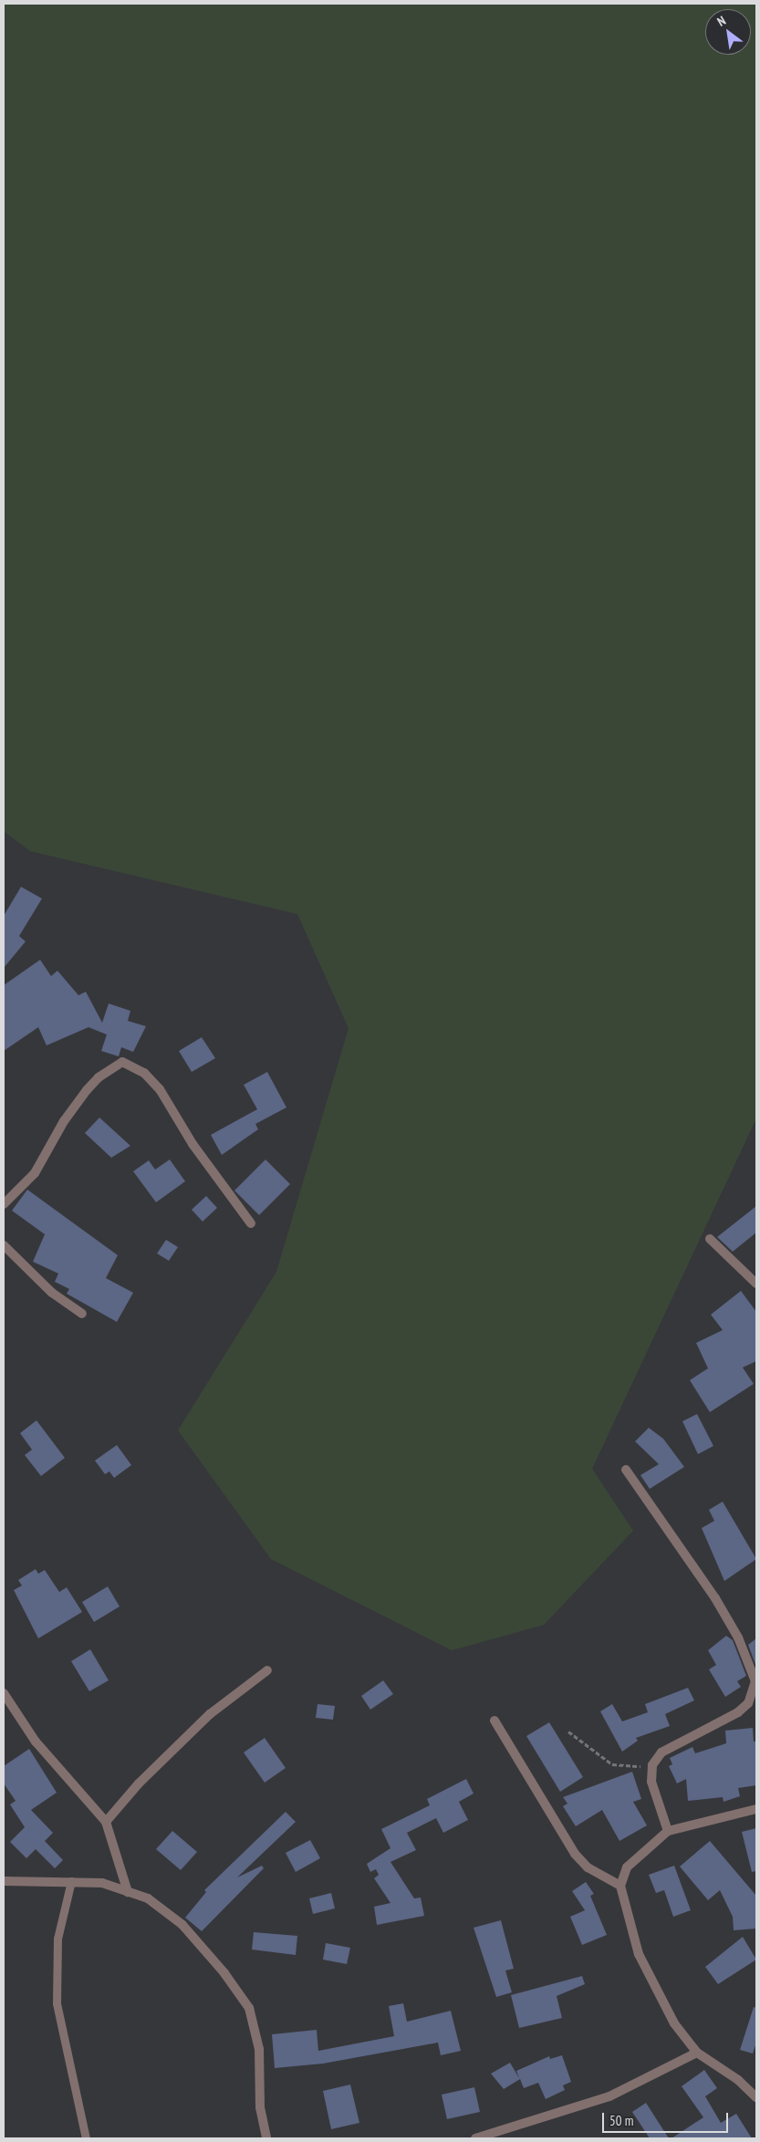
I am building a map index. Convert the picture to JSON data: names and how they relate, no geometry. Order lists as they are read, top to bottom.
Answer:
{
  "scale_bar": "50 m",
  "north": "top left"
}
